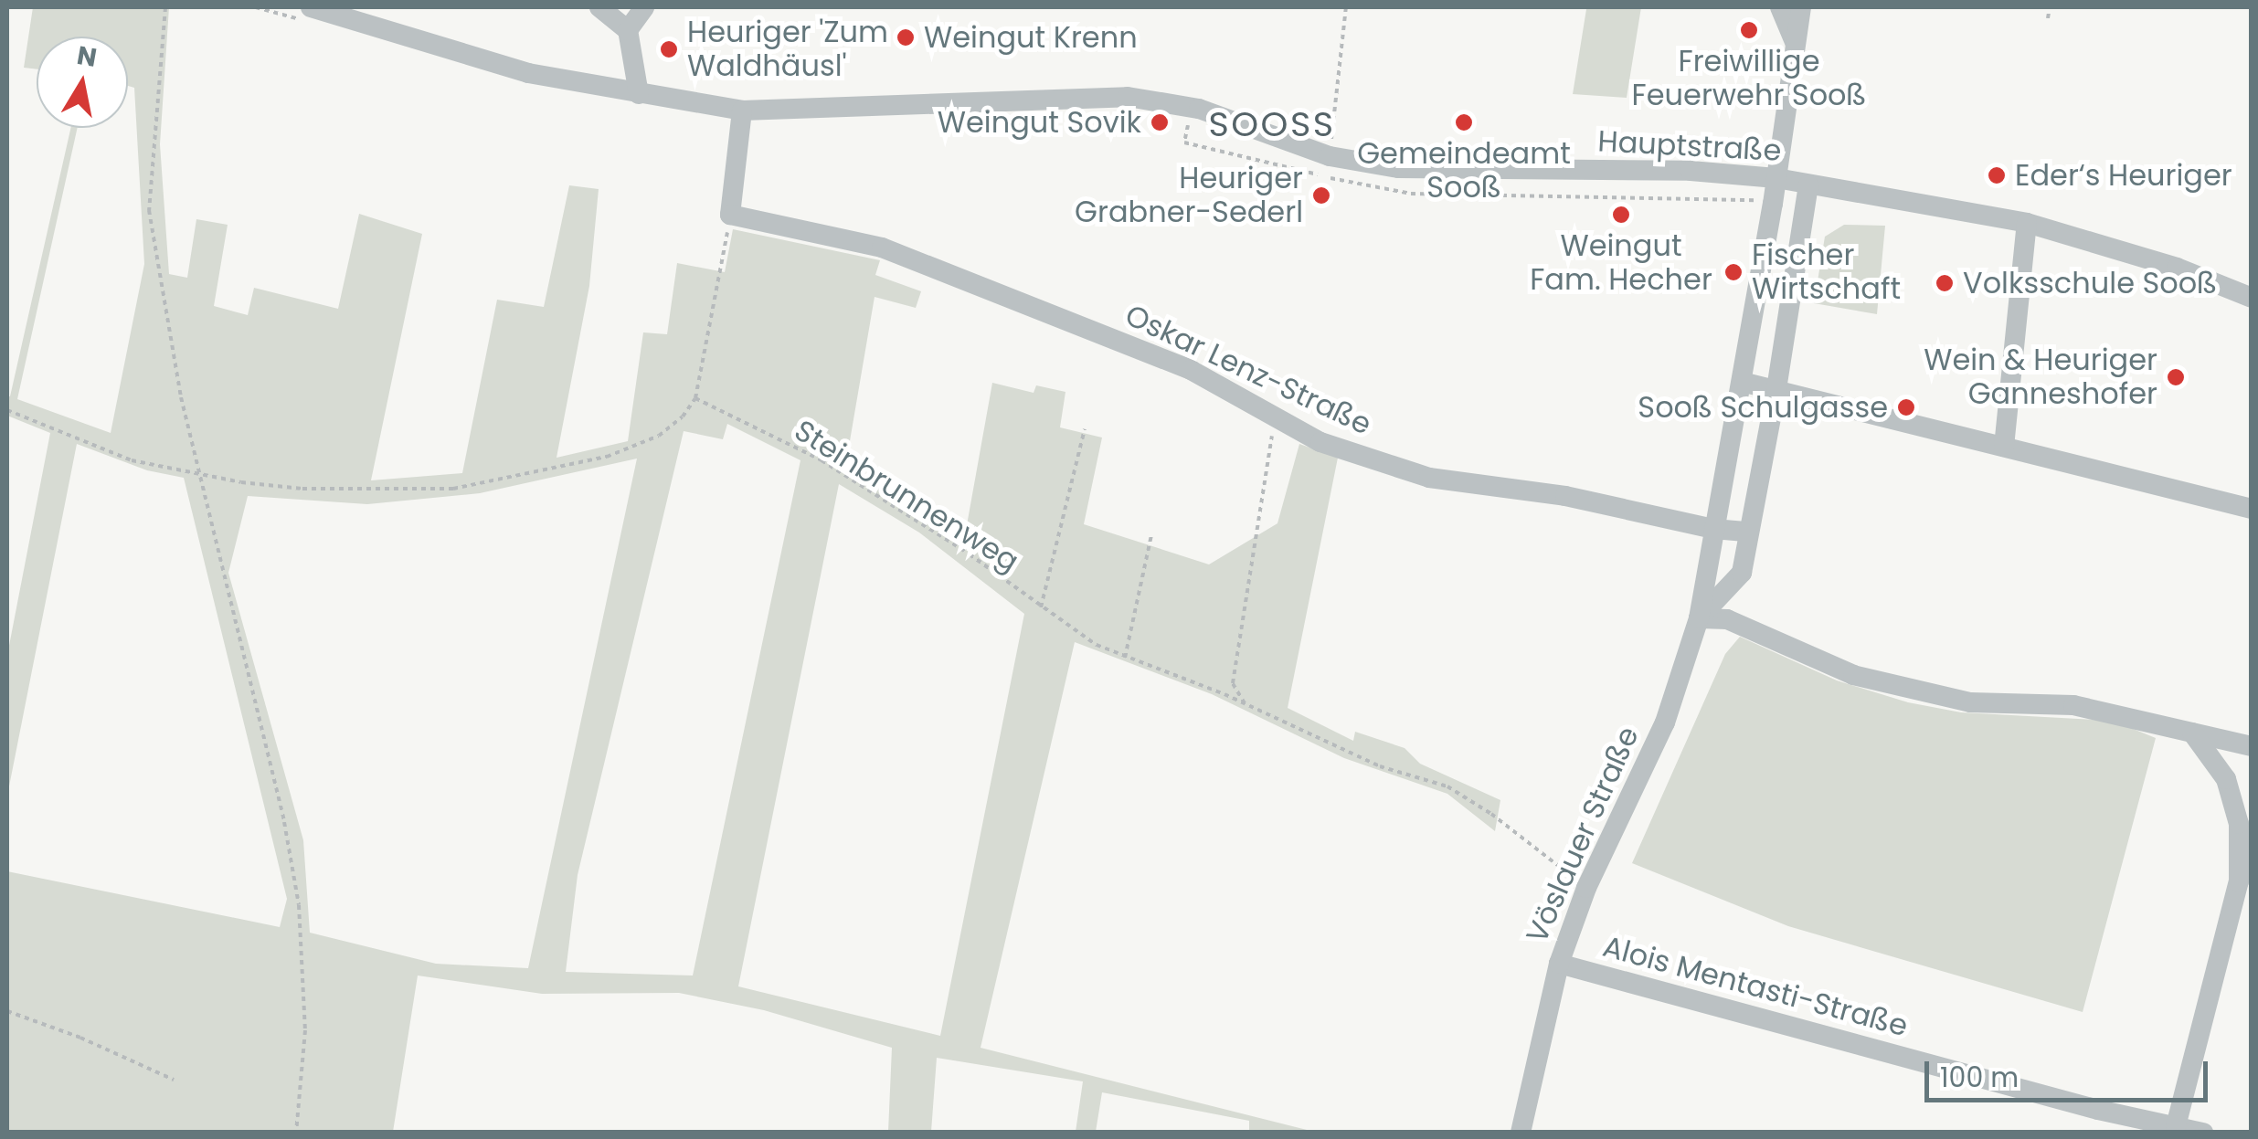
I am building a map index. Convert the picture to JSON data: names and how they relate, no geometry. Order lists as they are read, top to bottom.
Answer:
{
  "streets": {
    "street": [
      "Hauptstraße",
      "Oskar Lenz-Straße",
      "Vöslauer Straße",
      "Alois Mentasti-Straße"
    ],
    "path": ["Steinbrunnenweg"]
  },
  "crossings": [
    ["Hauptstraße", "Vöslauer Straße"],
    ["Oskar Lenz-Straße", "Vöslauer Straße"],
    ["Steinbrunnenweg", "Vöslauer Straße"],
    ["Vöslauer Straße", "Alois Mentasti-Straße"]
  ],
  "districts": ["SOOSS"],
  "places": [
    "Freiwillige Feuerwehr Sooß",
    "Weingut Krenn",
    "Heuriger 'Zum Waldhäusl'",
    "Weingut Sovik",
    "Gemeindeamt Sooß",
    "Eder‘s Heuriger",
    "Heuriger Grabner-Sederl",
    "Weingut Fam. Hecher",
    "Fischer Wirtschaft",
    "Volksschule Sooß",
    "Wein & Heuriger Ganneshofer",
    "Sooß Schulgasse"
  ],
  "scale_bar": "100 m",
  "north": "top"
}
